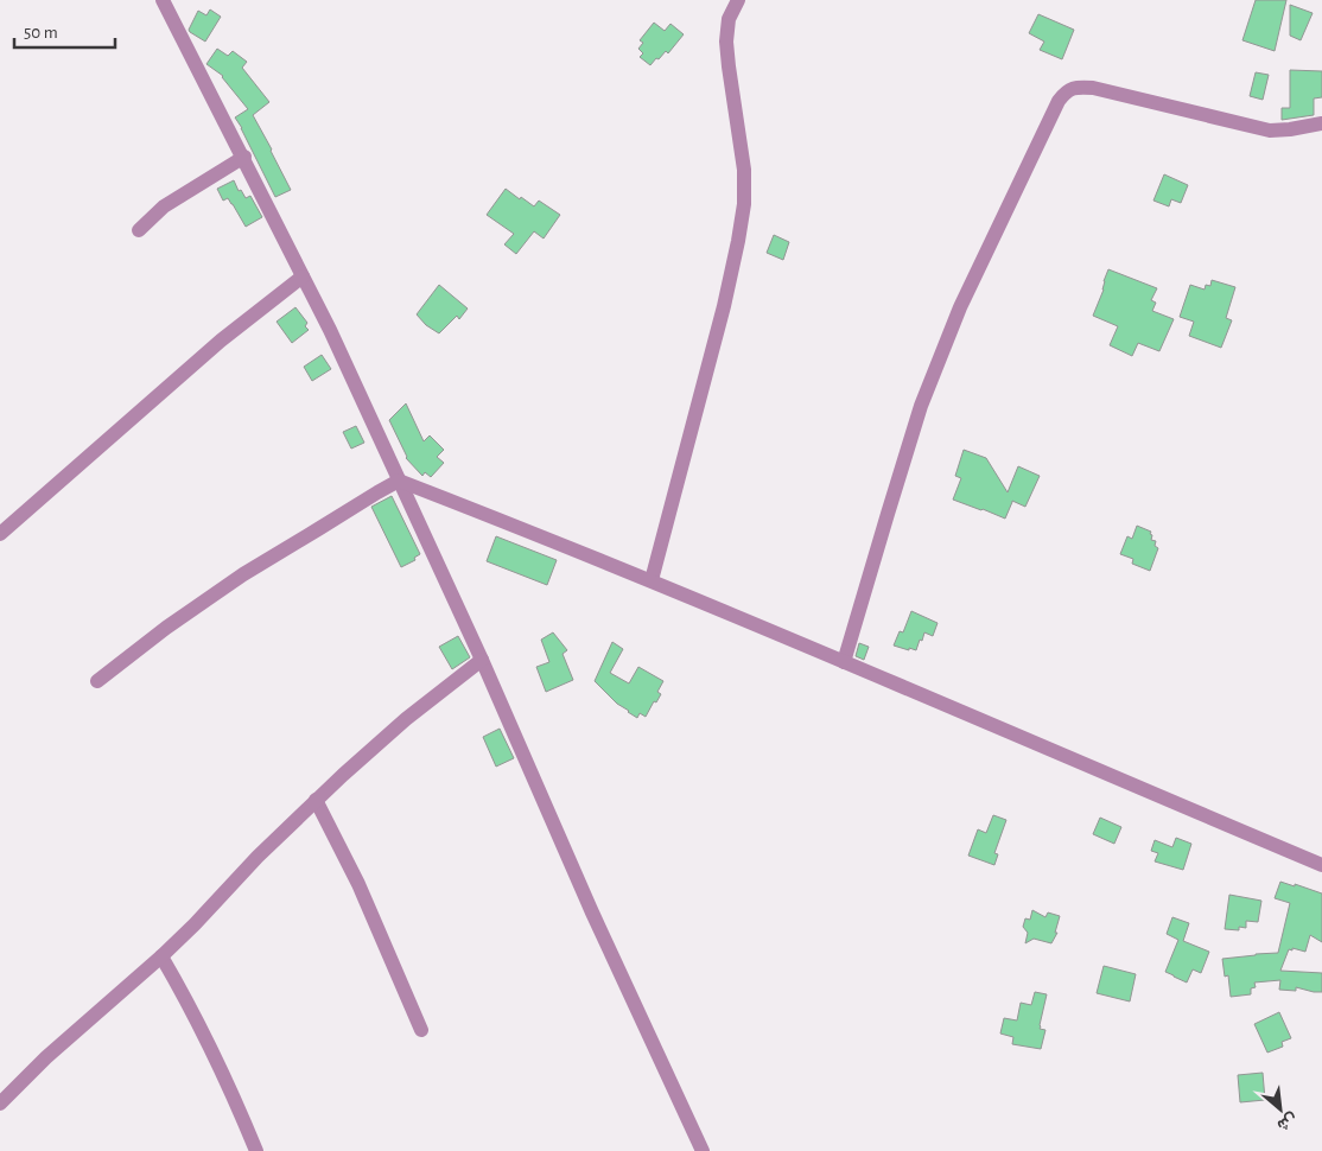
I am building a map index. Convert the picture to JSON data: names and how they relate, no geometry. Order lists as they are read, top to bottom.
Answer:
{
  "scale_bar": "50 m",
  "north": "bottom right"
}
